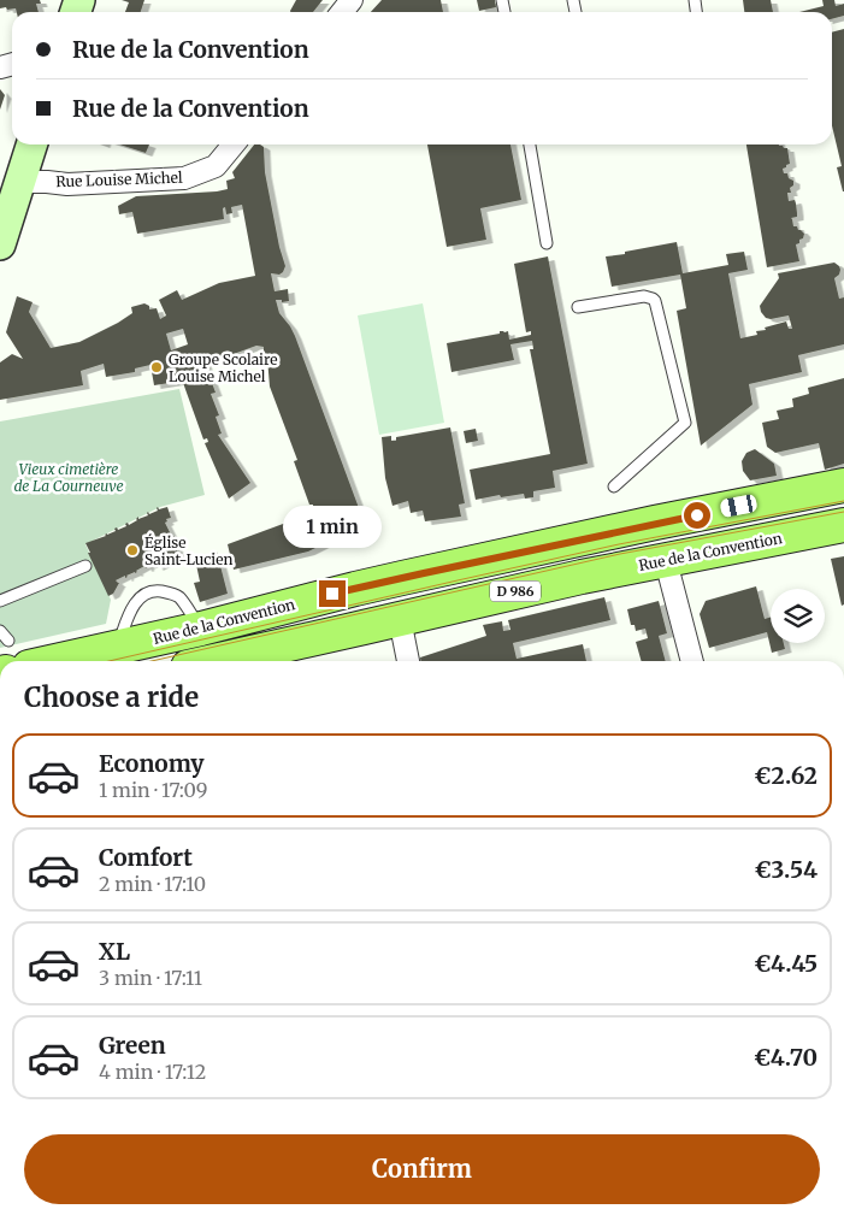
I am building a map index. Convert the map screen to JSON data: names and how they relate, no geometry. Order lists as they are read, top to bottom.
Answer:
{
  "streets": {
    "main road": ["Rue de la Convention", "D 986"],
    "street": ["Rue Louise Michel"]
  },
  "parks": ["Vieux cimetière de La Courneuve"],
  "places": ["Groupe Scolaire Louise Michel", "Église Saint-Lucien"],
  "page": {
    "banner": ["Rue de la Convention", "Rue de la Convention"],
    "bubble": "1 min",
    "heading": "Choose a ride",
    "list": [
      {
        "name": "Economy",
        "note": "1 min · 17:09",
        "value": "€2.62"
      },
      {
        "name": "Comfort",
        "note": "2 min · 17:10",
        "value": "€3.54"
      },
      {
        "name": "XL",
        "note": "3 min · 17:11",
        "value": "€4.45"
      },
      {
        "name": "Green",
        "note": "4 min · 17:12",
        "value": "€4.70"
      }
    ],
    "buttons": "Confirm"
  }
}
